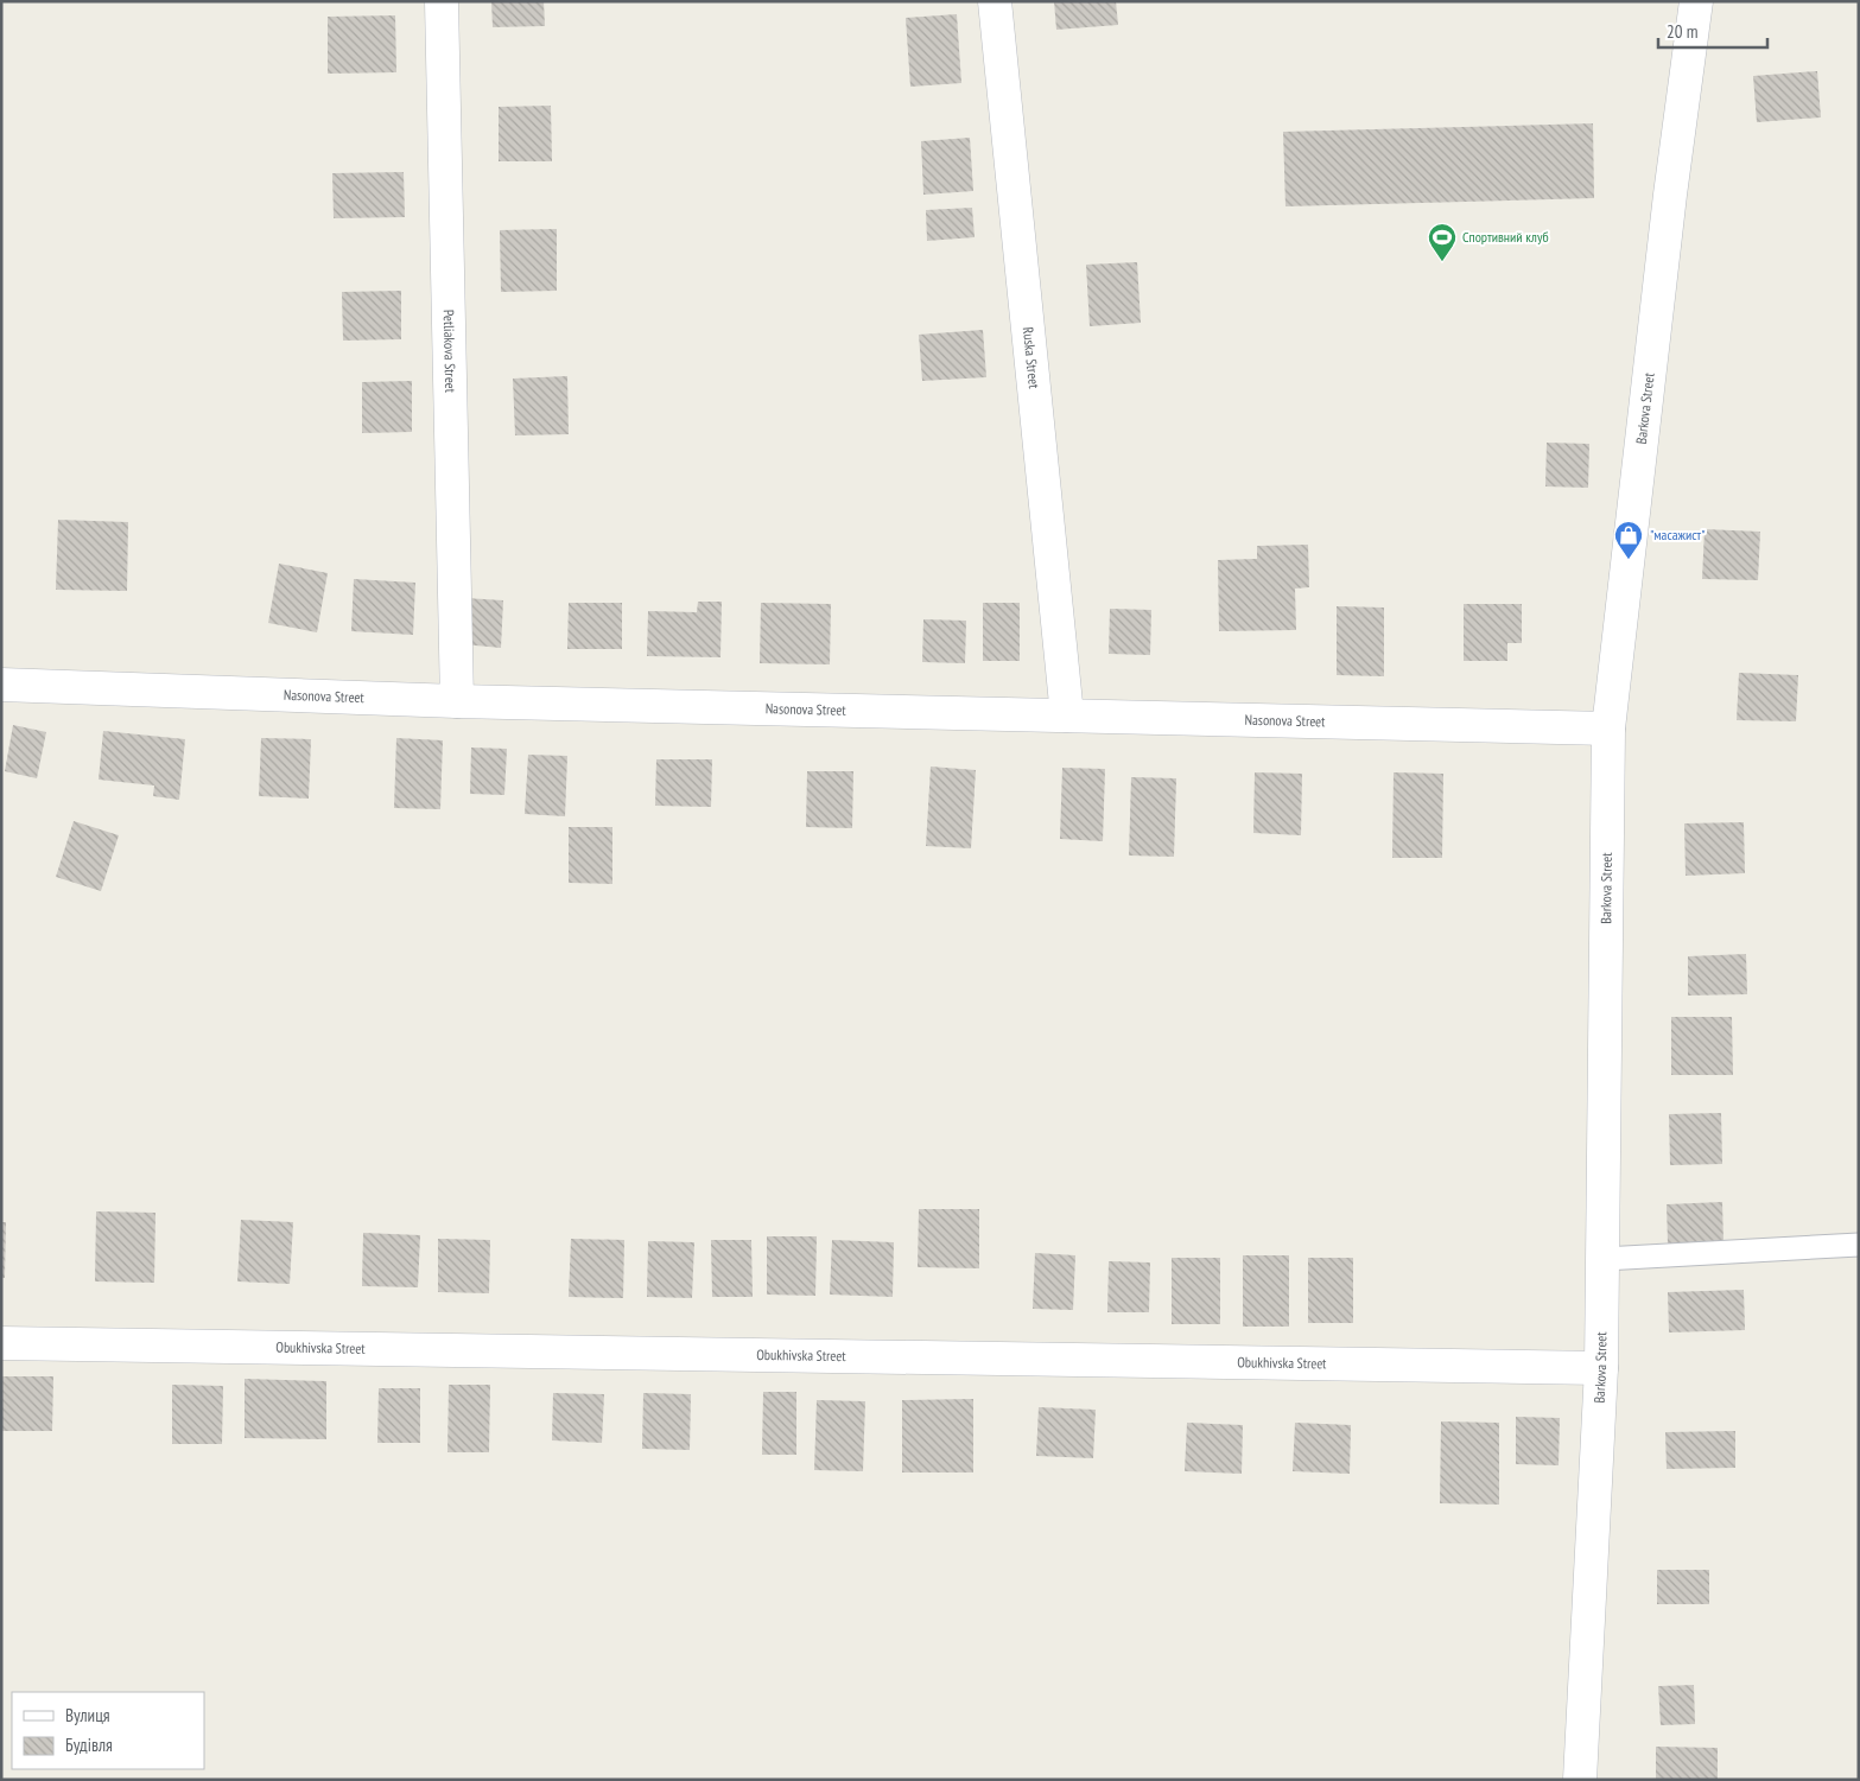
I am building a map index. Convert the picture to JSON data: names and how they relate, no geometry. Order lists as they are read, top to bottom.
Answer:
{
  "streets": {
    "street": [
      "Petliakova Street",
      "Ruska Street",
      "Barkova Street",
      "Nasonova Street",
      "Obukhivska Street"
    ]
  },
  "crossings": [
    ["Petliakova Street", "Nasonova Street"],
    ["Ruska Street", "Nasonova Street"],
    ["Barkova Street", "Nasonova Street"],
    ["Barkova Street", "Obukhivska Street"]
  ],
  "places": {
    "sports": ["Спортивний клуб"],
    "shop": ["\"масажист\""]
  },
  "legend": ["Вулиця", "Будівля"],
  "scale_bar": "20 m"
}
